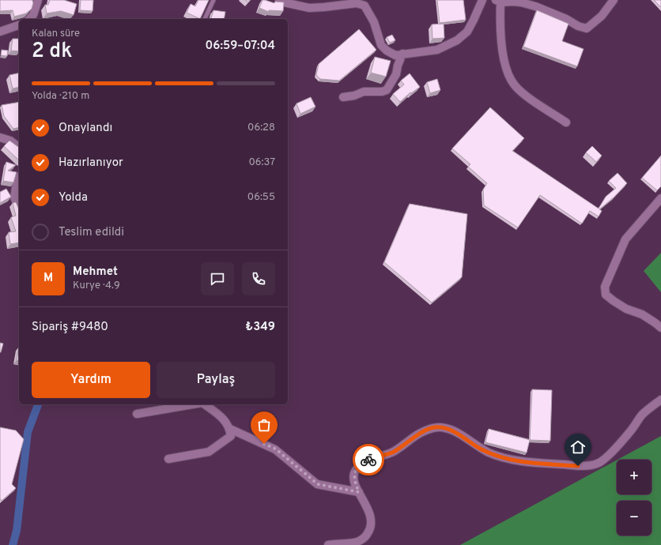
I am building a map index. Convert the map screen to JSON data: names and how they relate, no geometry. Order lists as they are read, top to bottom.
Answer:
{
  "page": {
    "heading": ["2 dk", "Kalan süre", "06:59–07:04"],
    "panel": [
      "Mehmet",
      "Kurye · 4.9",
      "Sipariş #9480",
      "₺349"
    ],
    "bar": "Yolda · 210 m",
    "list": [
      ["Onaylandı", "06:28"],
      ["Hazırlanıyor", "06:37"],
      ["Yolda", "06:55"],
      "Teslim edildi"
    ],
    "round": "M",
    "buttons": ["Yardım", "Paylaş"],
    "map_buttons": ["+", "−"]
  }
}
